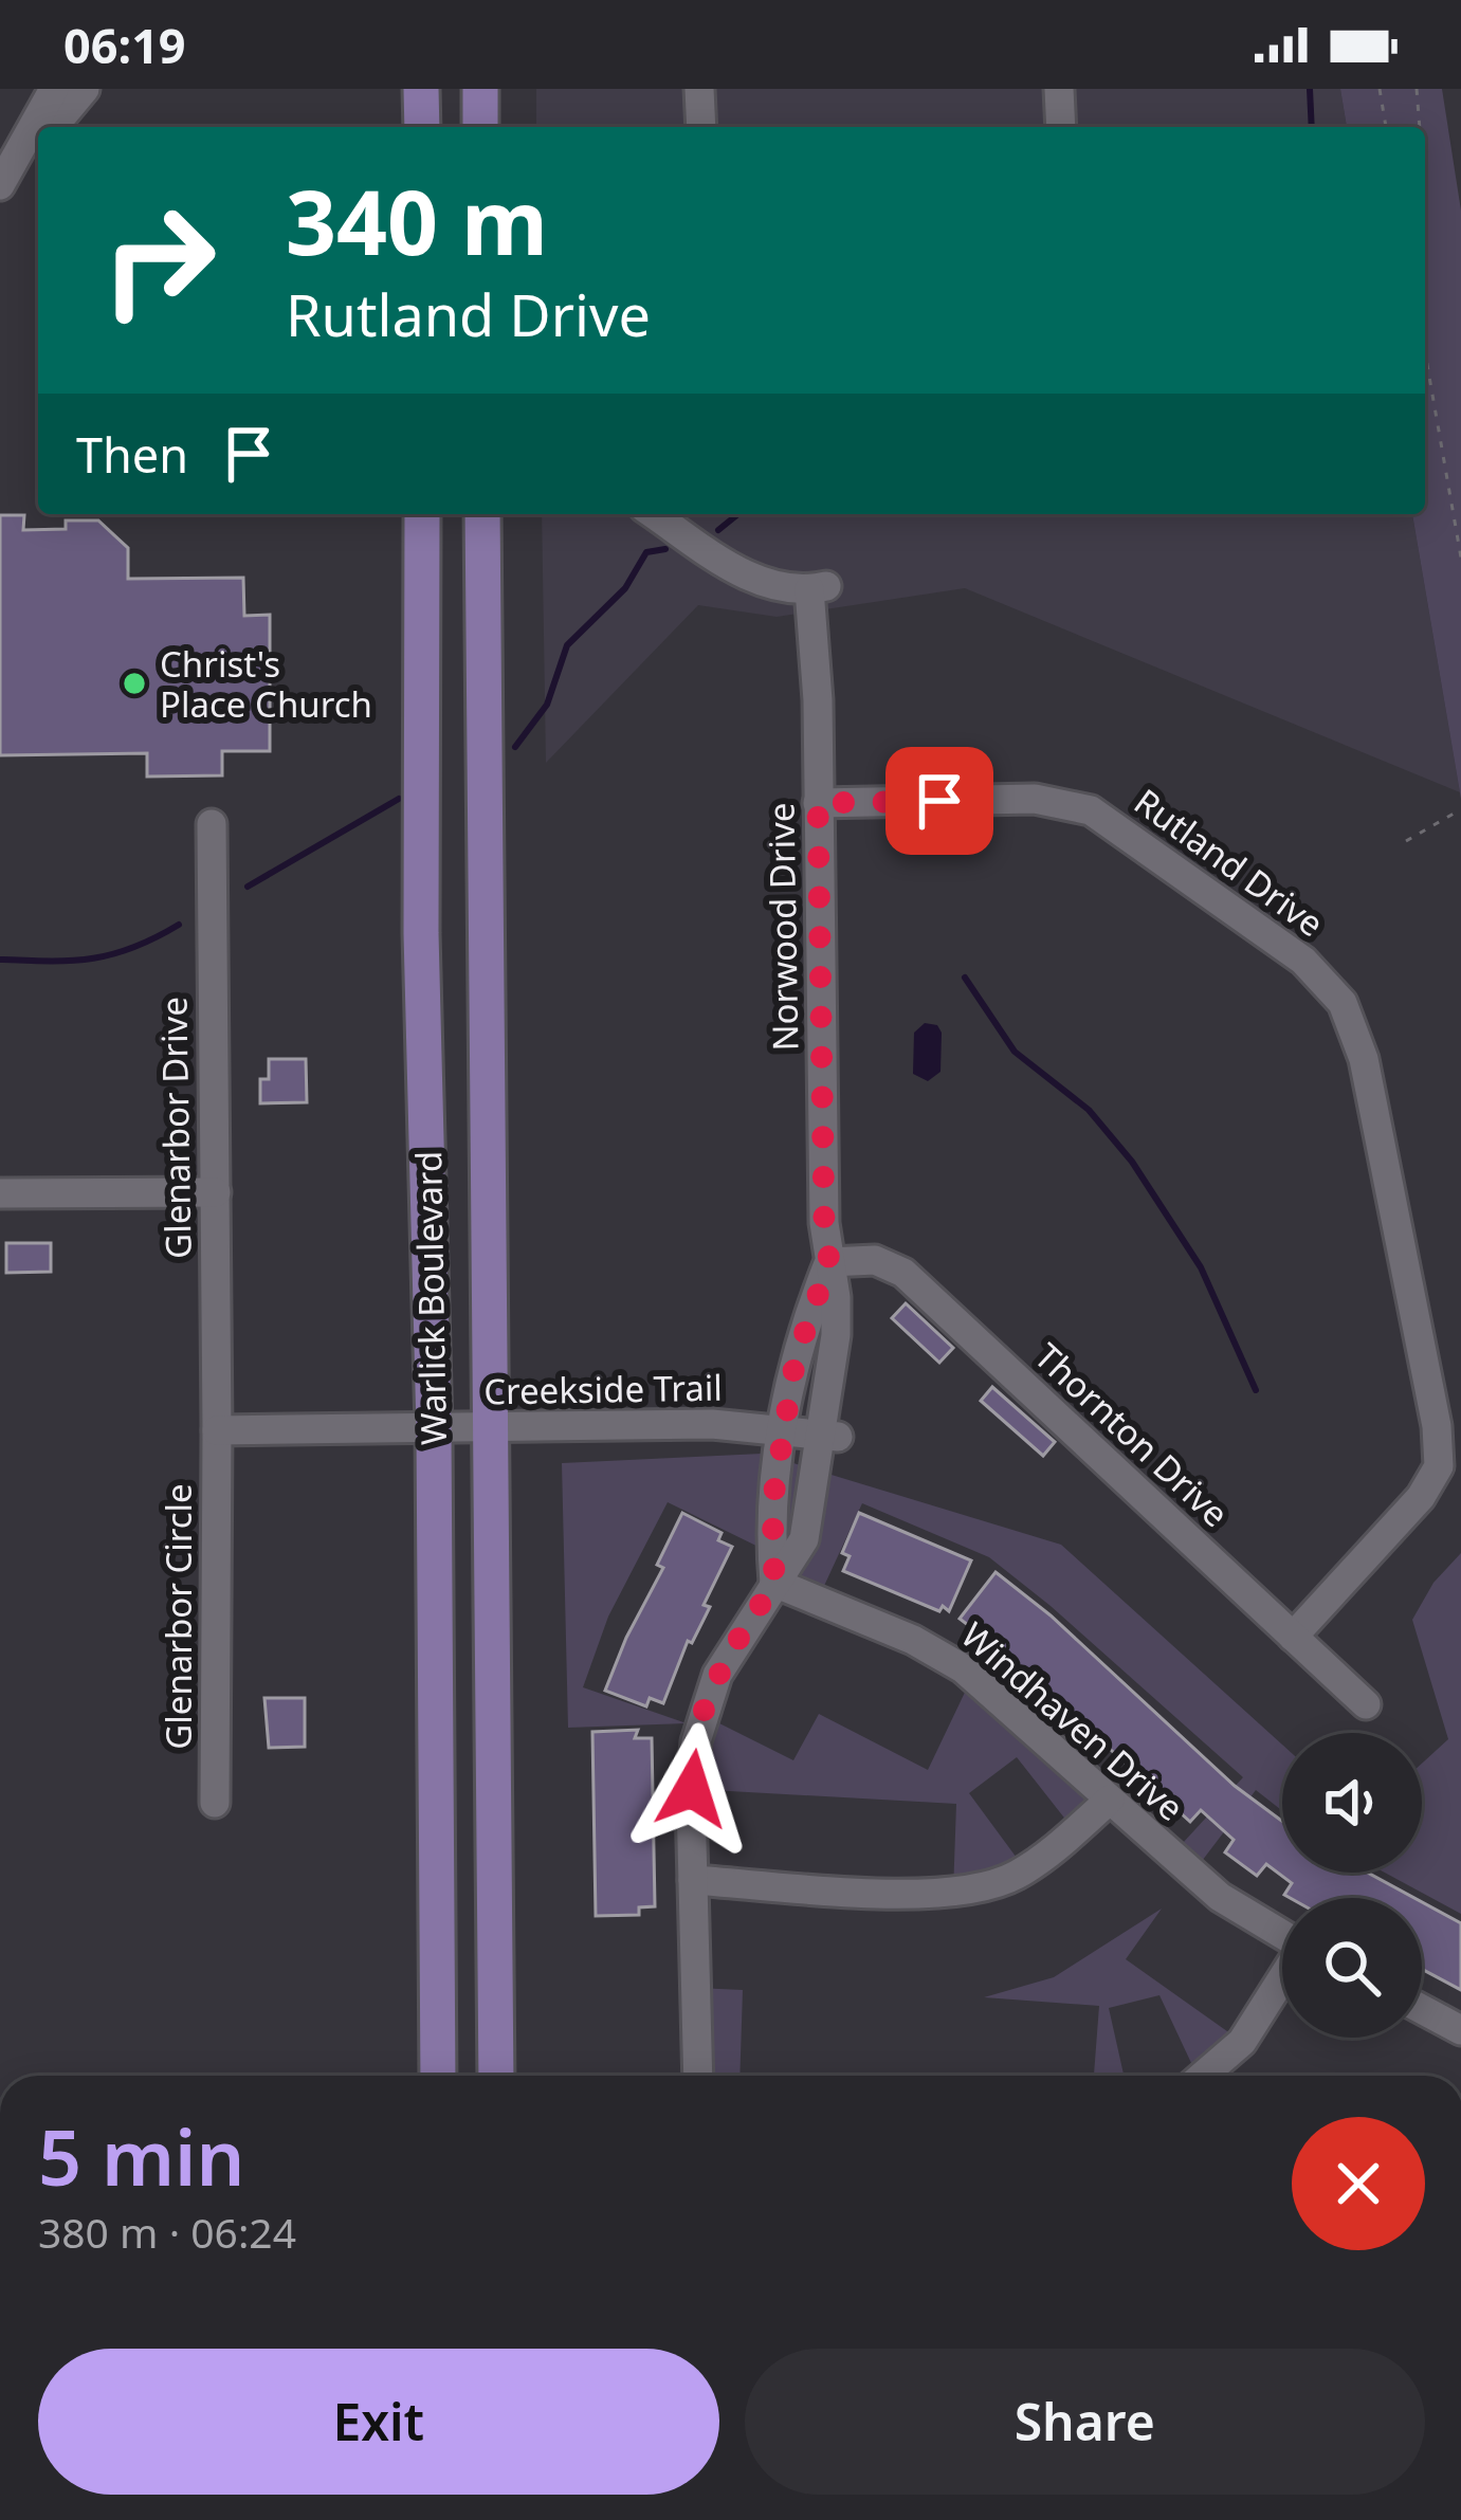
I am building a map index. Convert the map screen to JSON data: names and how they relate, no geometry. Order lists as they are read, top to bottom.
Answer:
{
  "streets": {
    "main road": ["Warlick Boulevard"],
    "street": [
      "Rutland Drive",
      "Norwood Drive",
      "Glenarbor Drive",
      "Creekside Trail",
      "Thornton Drive",
      "Glenarbor Circle",
      "Windhaven Drive"
    ]
  },
  "crossings": [
    ["Rutland Drive", "Norwood Drive"],
    ["Rutland Drive", "Thornton Drive"],
    ["Norwood Drive", "Creekside Trail"],
    ["Norwood Drive", "Thornton Drive"],
    ["Norwood Drive", "Windhaven Drive"],
    ["Glenarbor Drive", "Creekside Trail"],
    ["Glenarbor Drive", "Glenarbor Circle"],
    ["Warlick Boulevard", "Creekside Trail"],
    ["Creekside Trail", "Glenarbor Circle"]
  ],
  "places": ["Christ's Place Church"],
  "page": {
    "status": "06:19",
    "turn": ["340 m", "Rutland Drive"],
    "then": "Then",
    "heading": ["5 min", "380 m · 06:24"],
    "buttons": ["Exit", "Share"]
  }
}
